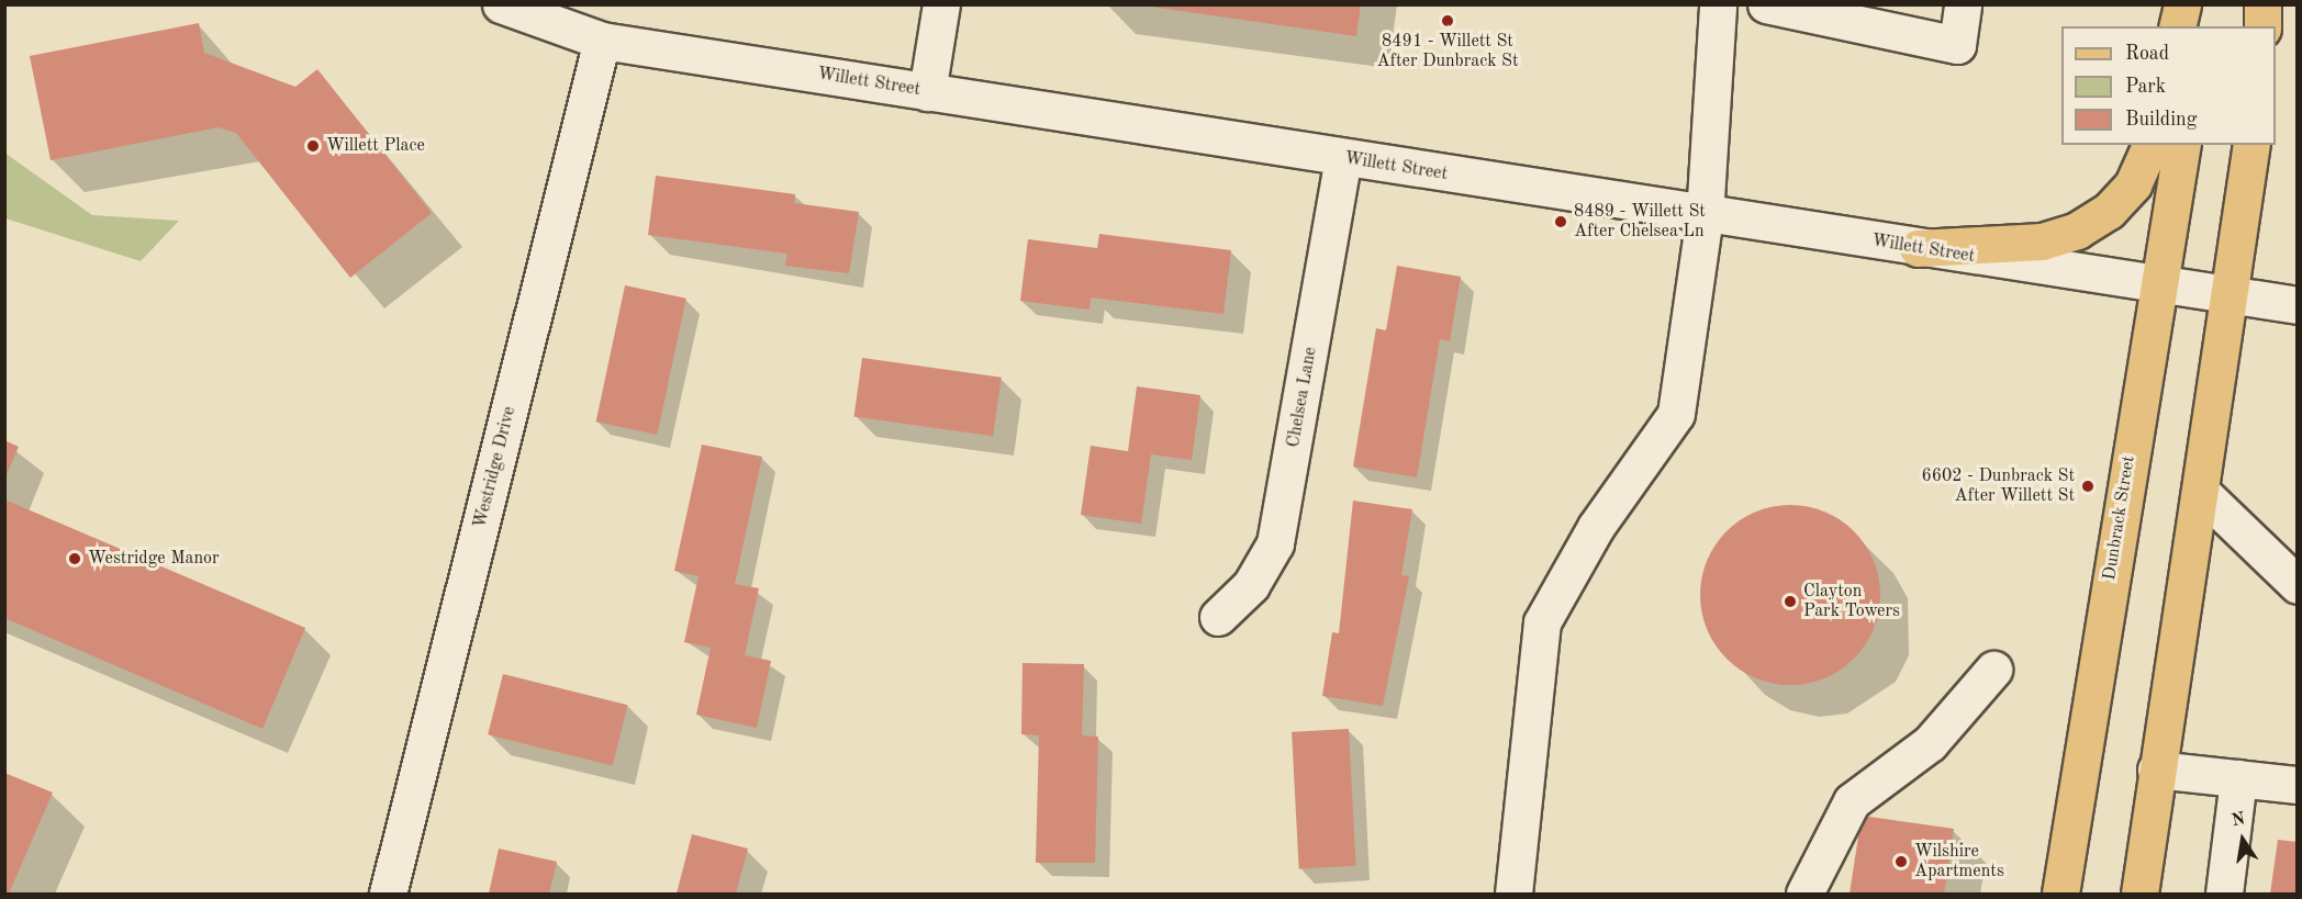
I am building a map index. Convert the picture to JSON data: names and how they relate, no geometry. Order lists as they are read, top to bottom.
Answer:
{
  "streets": {
    "main road": ["Dunbrack Street"],
    "street": ["Willett Street", "Chelsea Lane", "Westridge Drive"]
  },
  "crossings": [
    ["Willett Street", "Chelsea Lane"],
    ["Willett Street", "Westridge Drive"],
    ["Willett Street", "Dunbrack Street"]
  ],
  "places": [
    "8491 - Willett St After Dunbrack St",
    "Willett Place",
    "8489 - Willett St After Chelsea Ln",
    "6602 - Dunbrack St After Willett St",
    "Westridge Manor",
    "Clayton Park Towers",
    "Wilshire Apartments"
  ],
  "legend": ["Road", "Park", "Building"],
  "north": "top"
}
